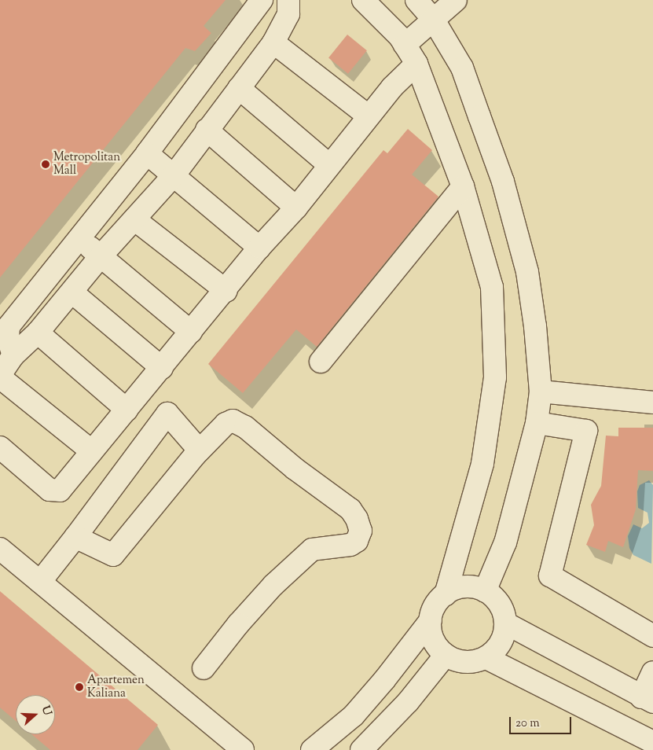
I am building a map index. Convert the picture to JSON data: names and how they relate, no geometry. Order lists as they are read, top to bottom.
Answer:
{
  "places": ["Metropolitan Mall", "Apartemen Kaliana"],
  "scale_bar": "20 m",
  "north": "right"
}
